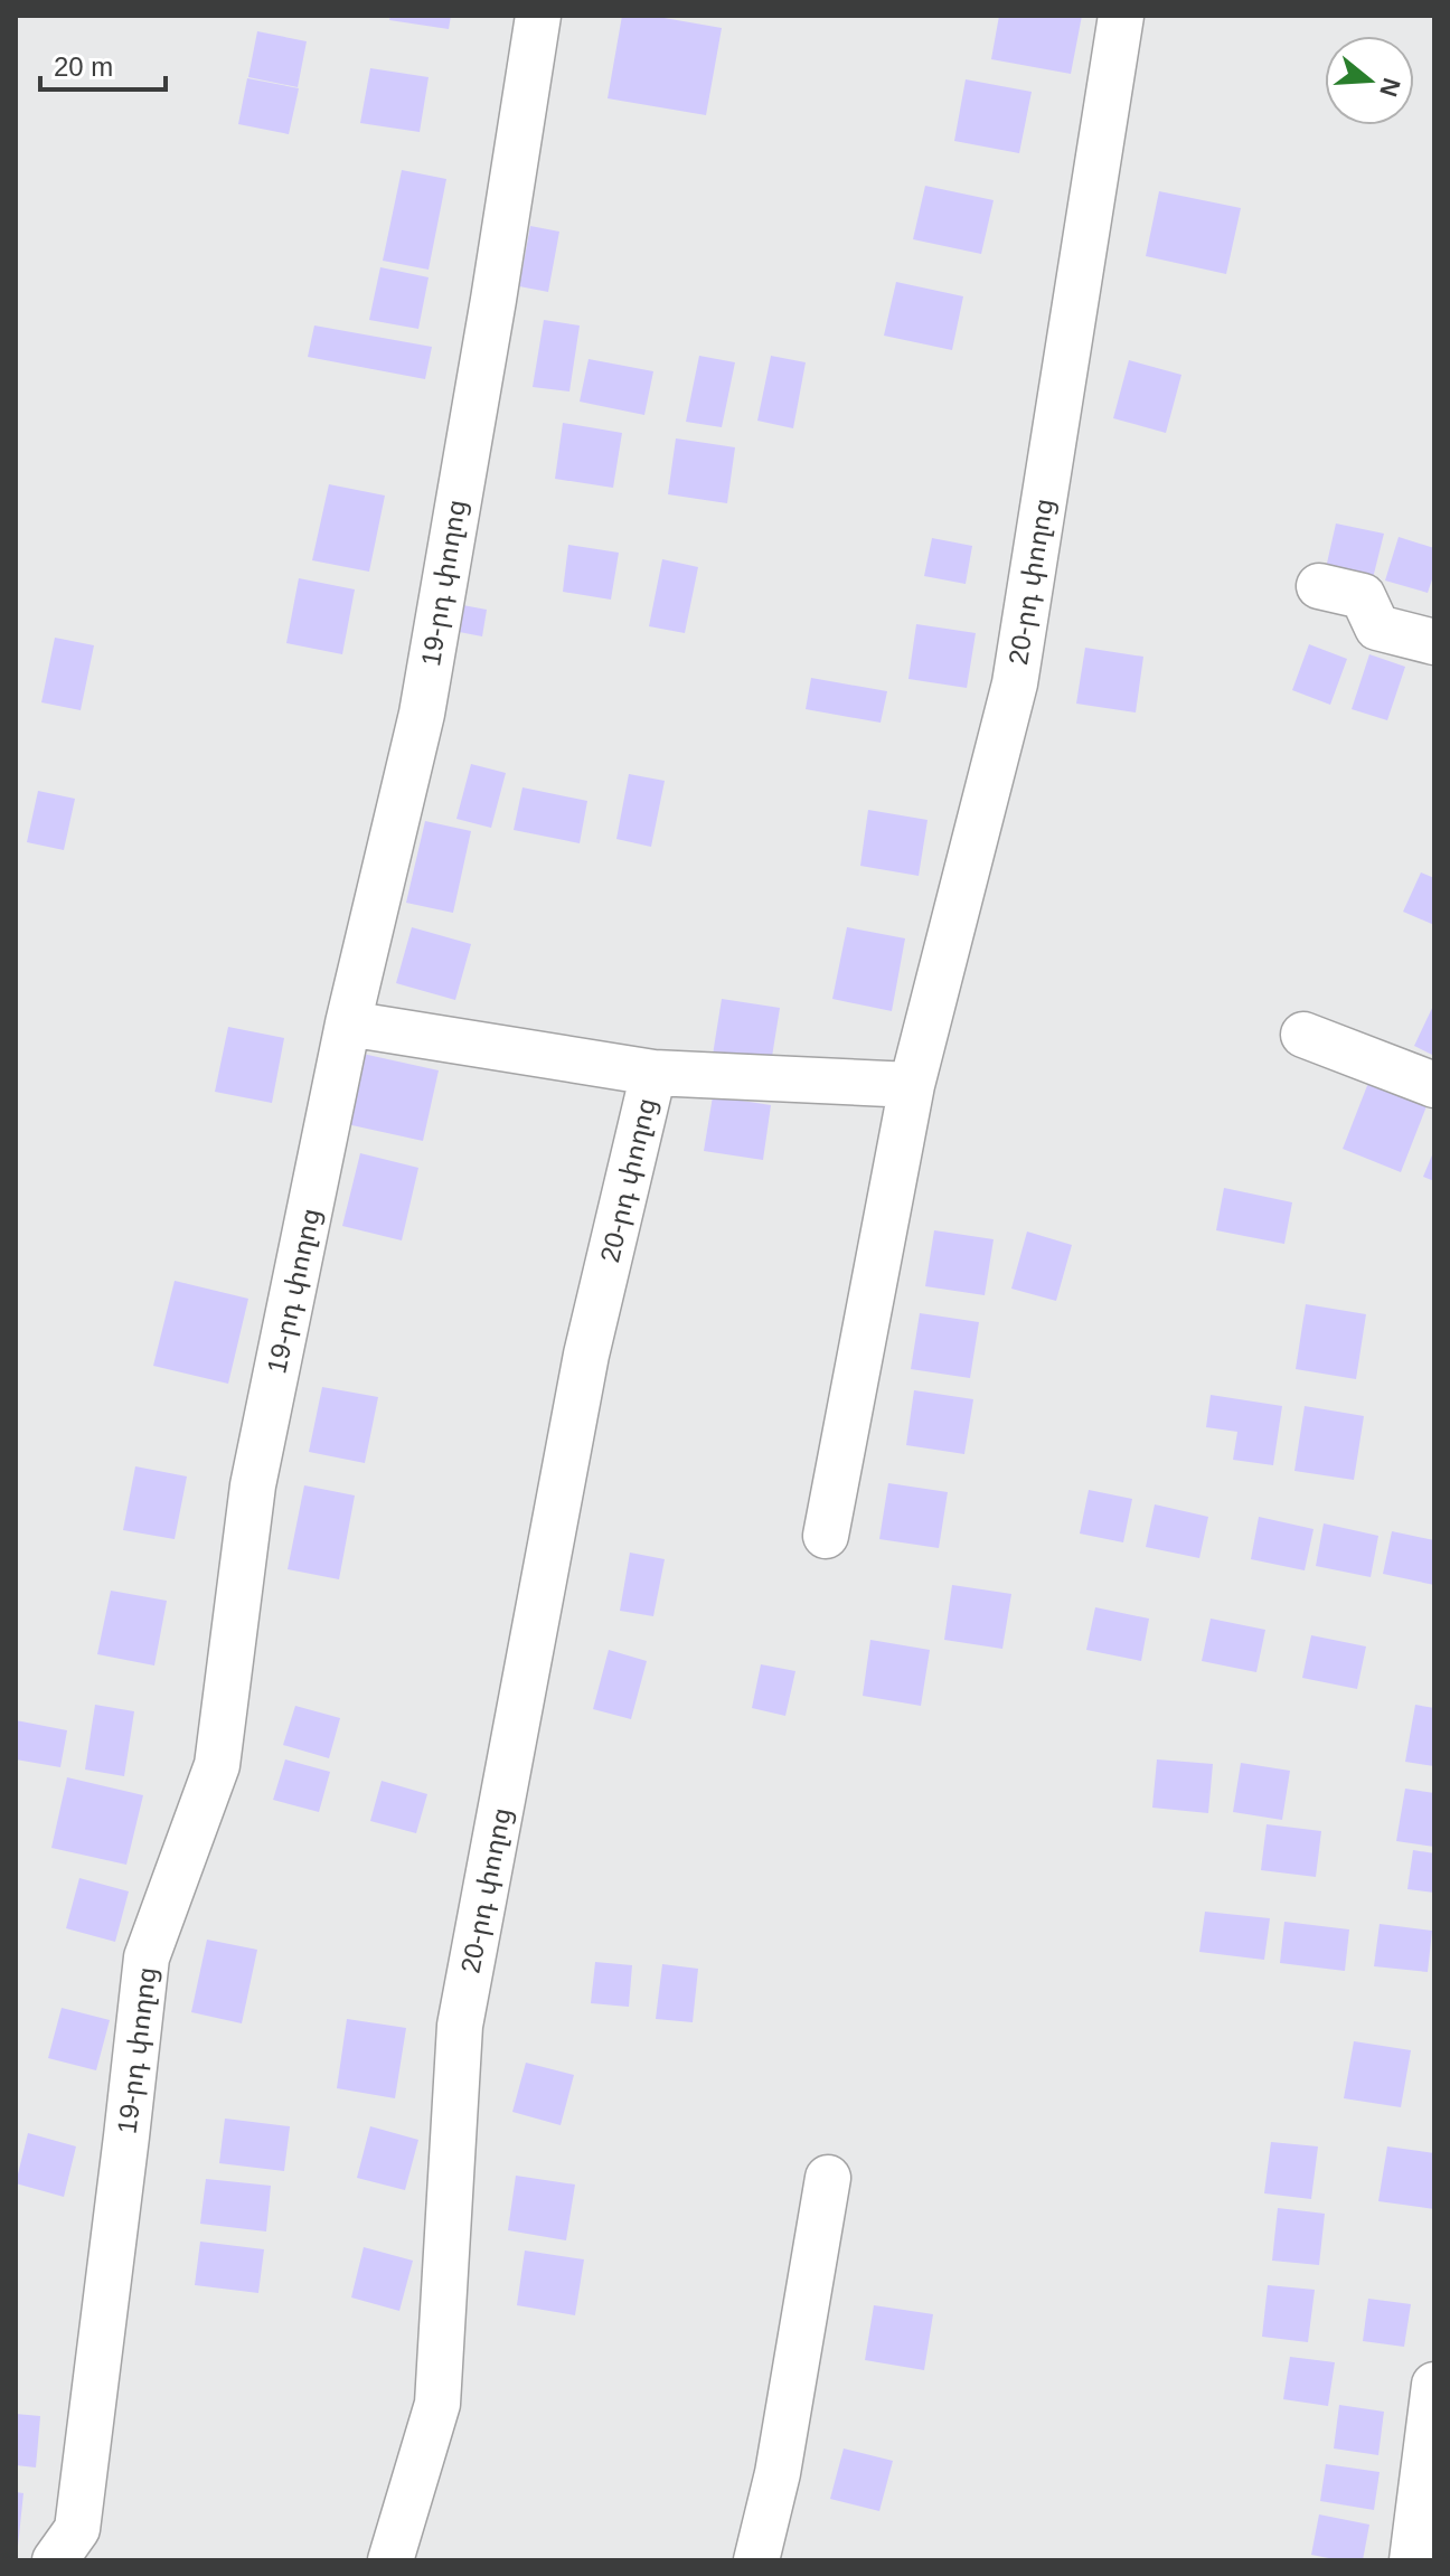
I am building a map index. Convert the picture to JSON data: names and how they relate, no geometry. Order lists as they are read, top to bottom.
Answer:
{
  "streets": {
    "street": ["20-րդ փողոց", "19-րդ փողոց"]
  },
  "scale_bar": "20 m",
  "north": "right"
}
